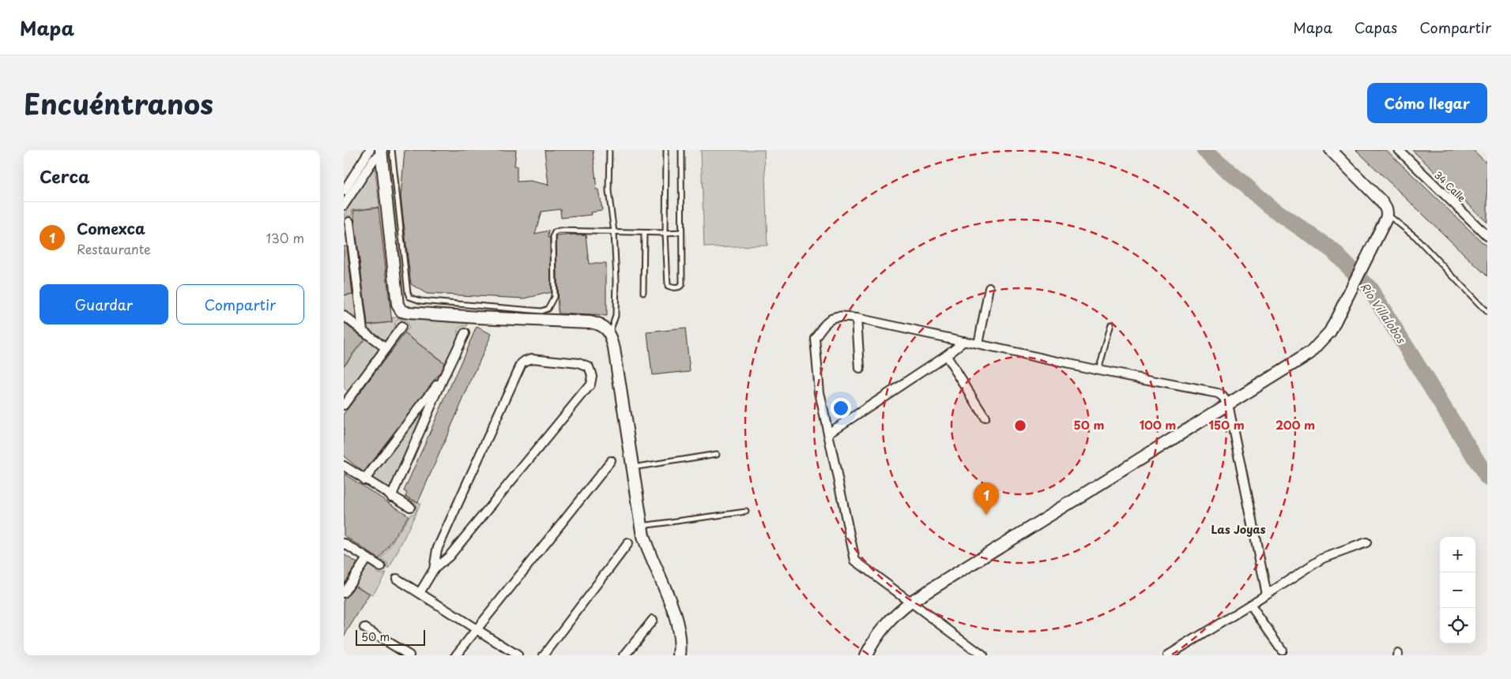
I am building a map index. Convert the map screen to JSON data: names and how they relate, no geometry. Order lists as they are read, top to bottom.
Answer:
{
  "streets": {
    "street": ["34 Calle"]
  },
  "districts": ["Las Joyas"],
  "water": ["Río Villalobos"],
  "scale_bar": "50 m",
  "page": {
    "header": "Mapa",
    "nav": ["Mapa", "Capas", "Compartir"],
    "title": "Encuéntranos",
    "buttons": [
      "Cómo llegar",
      ["Guardar", "Compartir"]
    ],
    "heading": "Cerca",
    "list": [
      {
        "mark": "1",
        "name": "Comexca",
        "note": "Restaurante",
        "value": "130 m"
      }
    ],
    "pins": "1",
    "map_buttons": ["+", "−"],
    "scale": "50 m"
  },
  "rings": [
    "50 m",
    "100 m",
    "150 m",
    "200 m"
  ]
}
